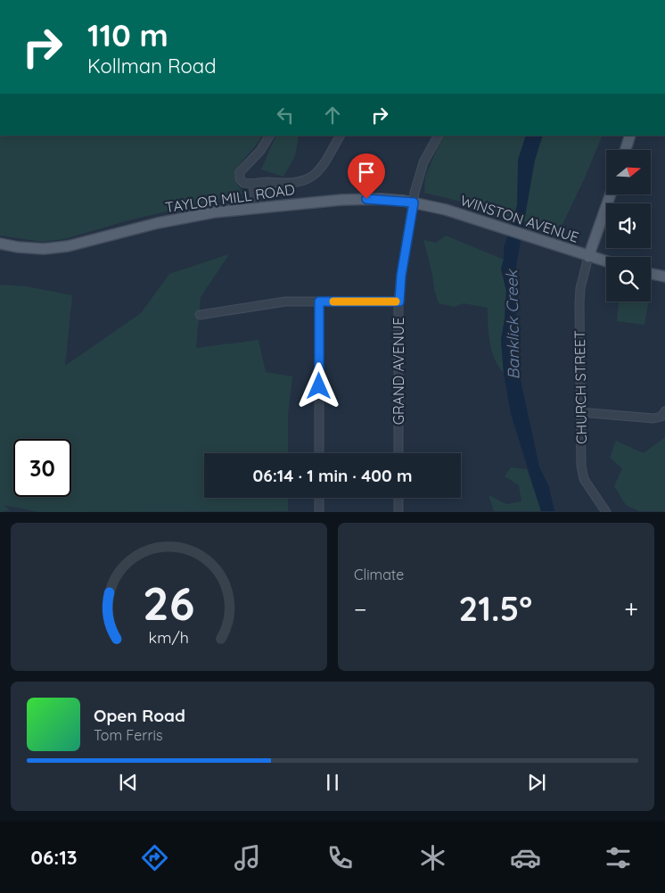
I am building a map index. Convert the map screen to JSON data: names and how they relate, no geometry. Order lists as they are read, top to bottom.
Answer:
{
  "streets": {
    "main road": ["TAYLOR MILL ROAD", "WINSTON AVENUE"],
    "street": ["GRAND AVENUE", "CHURCH STREET"]
  },
  "crossings": [
    ["TAYLOR MILL ROAD", "WINSTON AVENUE"],
    ["TAYLOR MILL ROAD", "GRAND AVENUE"],
    ["WINSTON AVENUE", "GRAND AVENUE"],
    ["WINSTON AVENUE", "CHURCH STREET"]
  ],
  "water": ["Banklick Creek"],
  "north": "right",
  "page": {
    "turn": ["110 m", "Kollman Road"],
    "limit": "30",
    "trip": "06:14 · 1 min · 400 m",
    "tile": "Climate",
    "heat": ["−", "21.5°", "+"],
    "song": ["Open Road", "Tom Ferris"],
    "tabs": "06:13",
    "gauge": ["26", "km/h"]
  }
}
